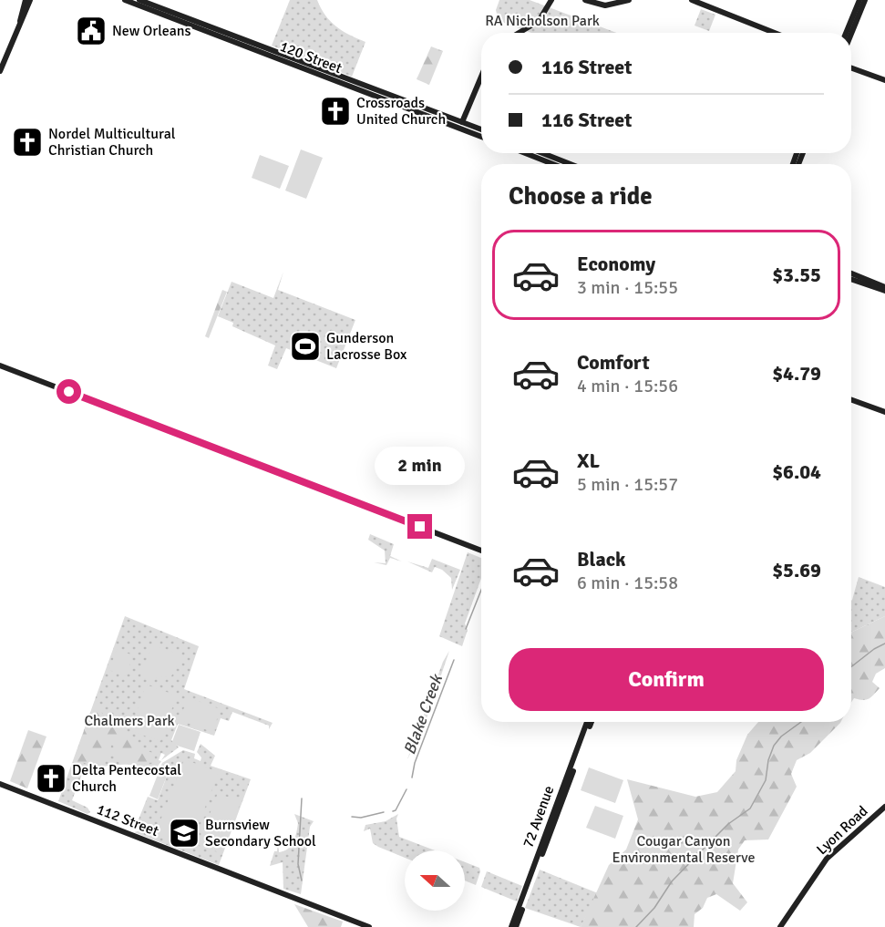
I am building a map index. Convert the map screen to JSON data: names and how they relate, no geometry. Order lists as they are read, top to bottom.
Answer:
{
  "streets": {
    "main road": [
      "120 Street",
      "72 Avenue",
      "112 Street",
      "Lyon Road"
    ]
  },
  "water": ["Blake Creek"],
  "parks": ["RA Nicholson Park", "Chalmers Park", "Cougar Canyon Environmental Reserve"],
  "places": {
    "public building": ["New Orleans"],
    "church": ["Crossroads United Church", "Nordel Multicultural Christian Church", "Delta Pentecostal Church"],
    "sports": ["Gunderson Lacrosse Box"],
    "school or university": ["Burnsview Secondary School"]
  },
  "north": "left",
  "page": {
    "banner": ["116 Street", "116 Street"],
    "heading": "Choose a ride",
    "list": [
      {
        "name": "Economy",
        "note": "3 min · 15:55",
        "value": "$3.55"
      },
      {
        "name": "Comfort",
        "note": "4 min · 15:56",
        "value": "$4.79"
      },
      {
        "name": "XL",
        "note": "5 min · 15:57",
        "value": "$6.04"
      },
      {
        "name": "Black",
        "note": "6 min · 15:58",
        "value": "$5.69"
      }
    ],
    "bubble": "2 min",
    "buttons": "Confirm"
  }
}
